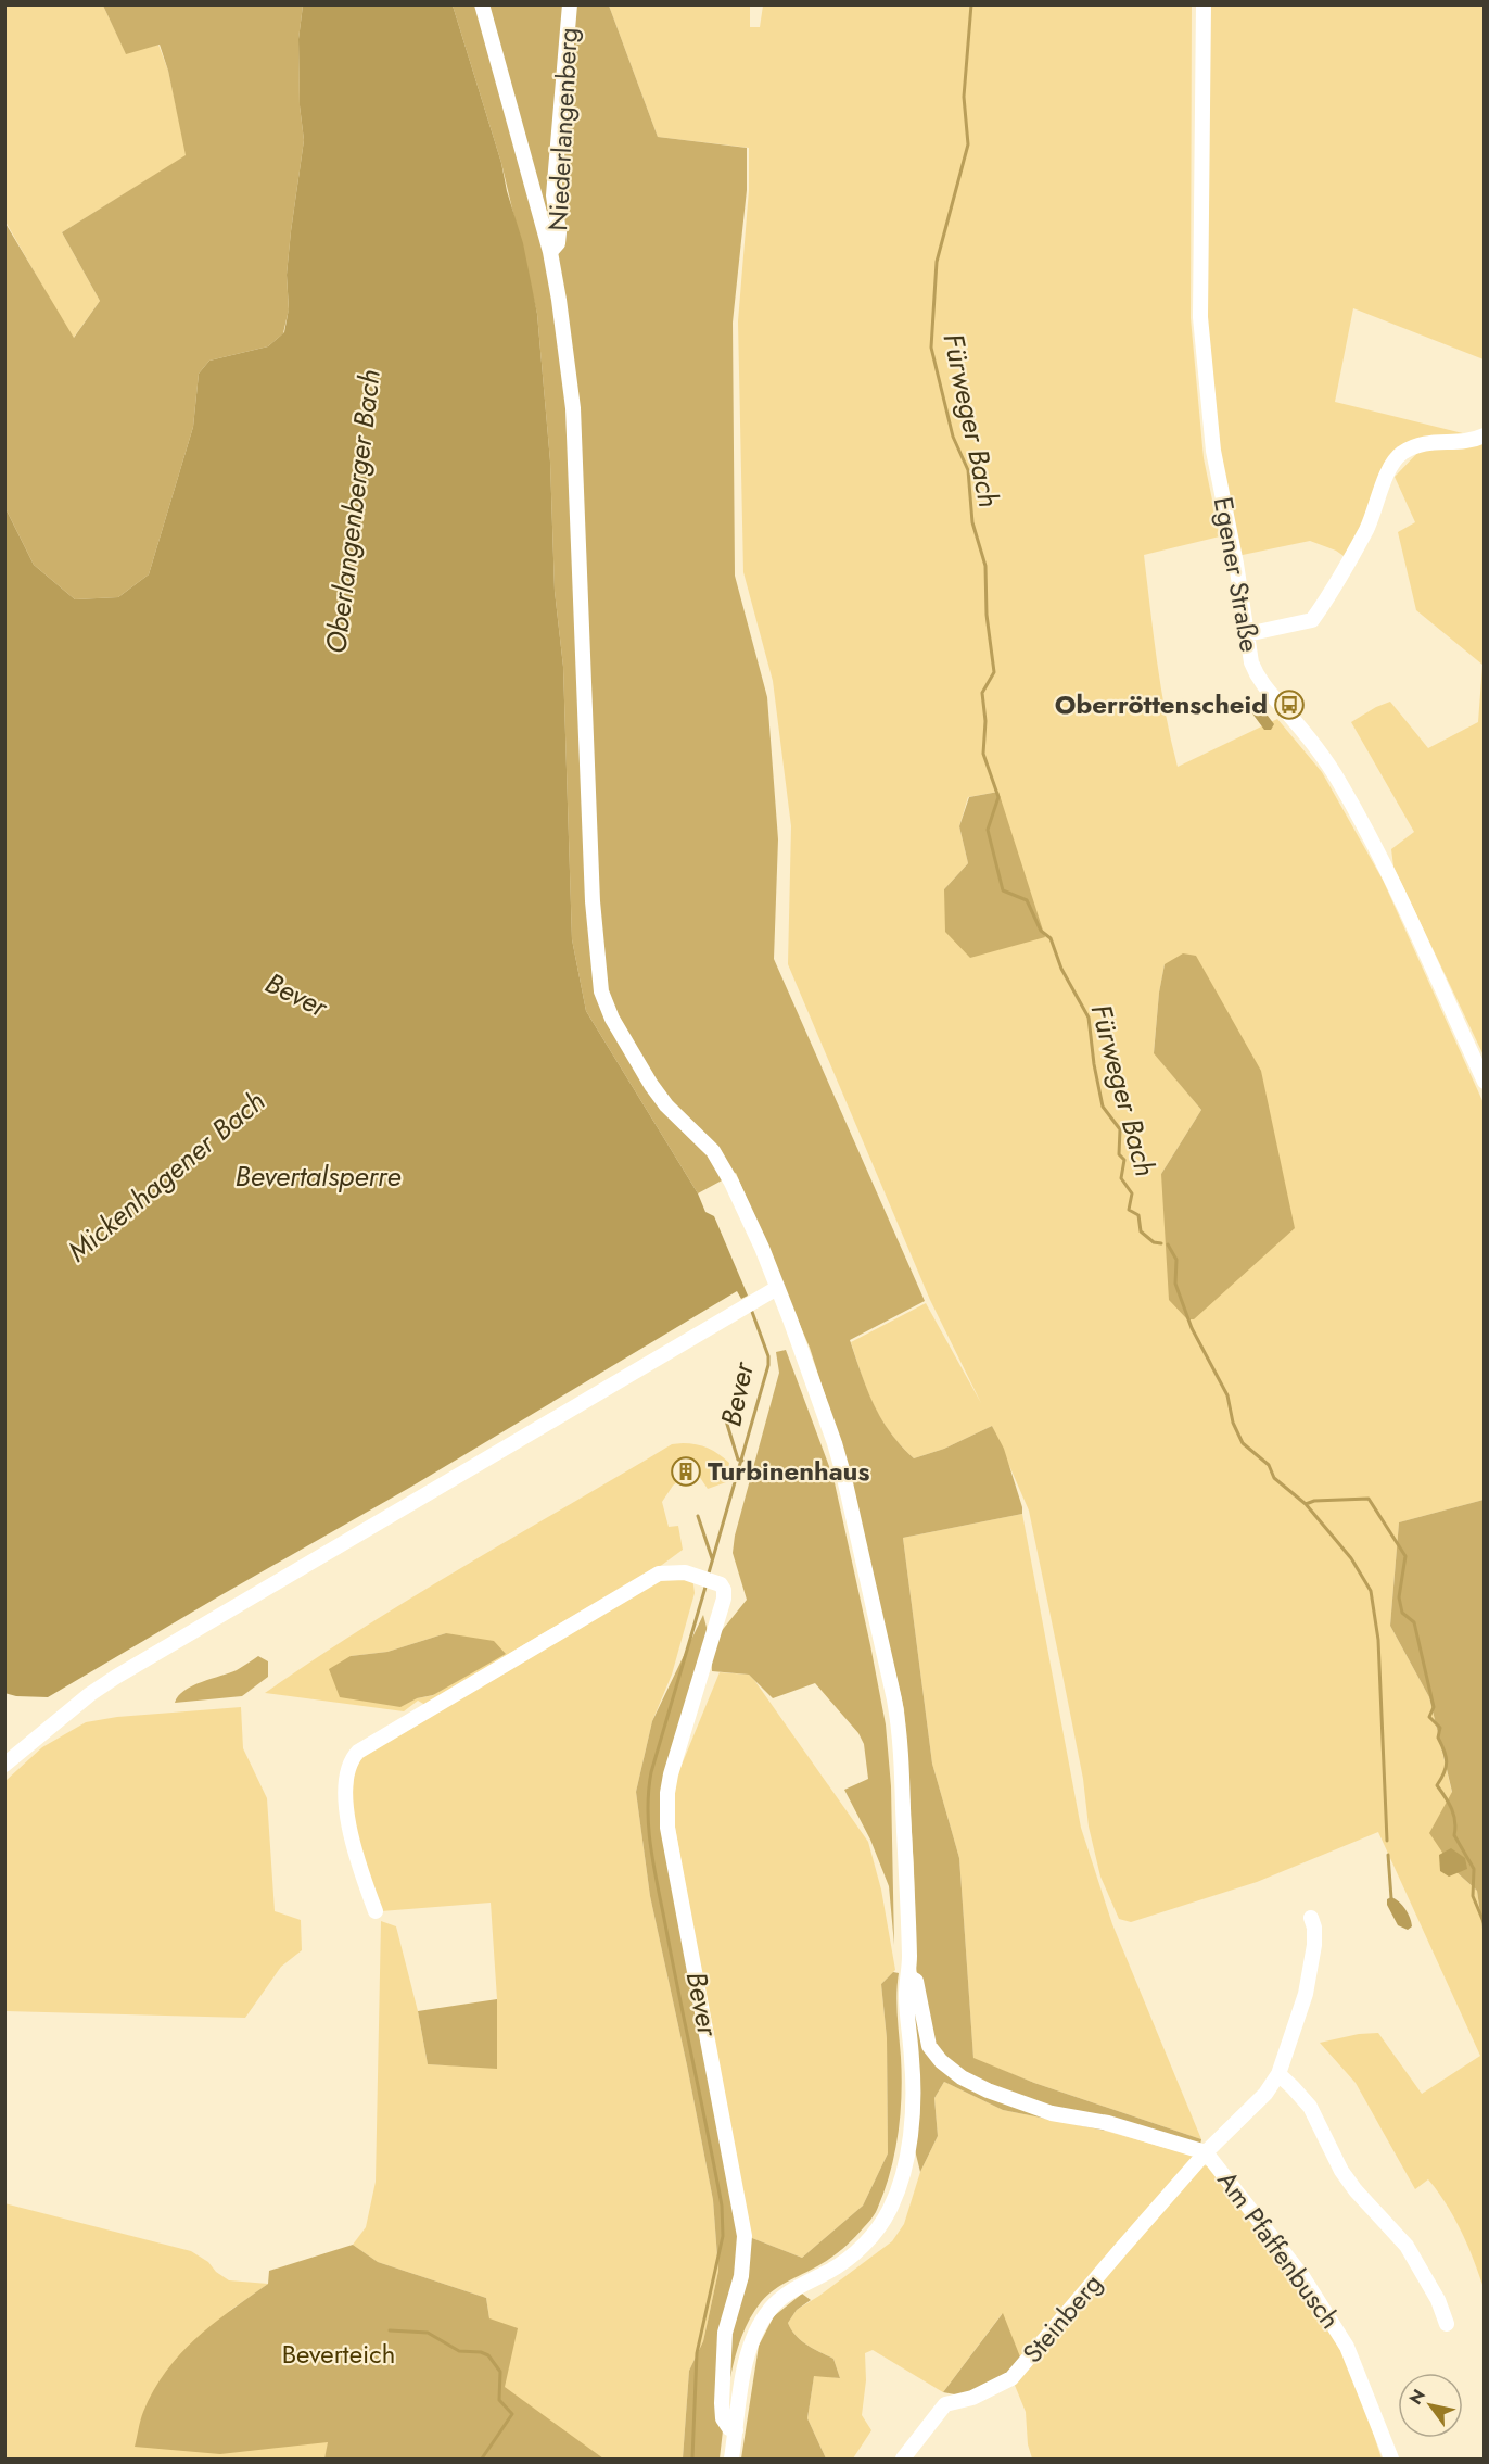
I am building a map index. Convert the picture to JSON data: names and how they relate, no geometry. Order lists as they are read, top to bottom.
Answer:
{
  "streets": {
    "street": [
      "Niederlangenberg",
      "Egener Straße",
      "Am Pfaffenbusch",
      "Steinberg"
    ]
  },
  "crossings": [
    ["Am Pfaffenbusch", "Steinberg"]
  ],
  "water": [
    "Fürweger Bach",
    "Oberlangenberger Bach",
    "Bever",
    "Mickenhagener Bach",
    "Bevertalsperre"
  ],
  "parks": ["Beverteich"],
  "places": {
    "bus stop": ["Oberröttenscheid"],
    "building": ["Turbinenhaus"]
  },
  "north": "top left"
}
